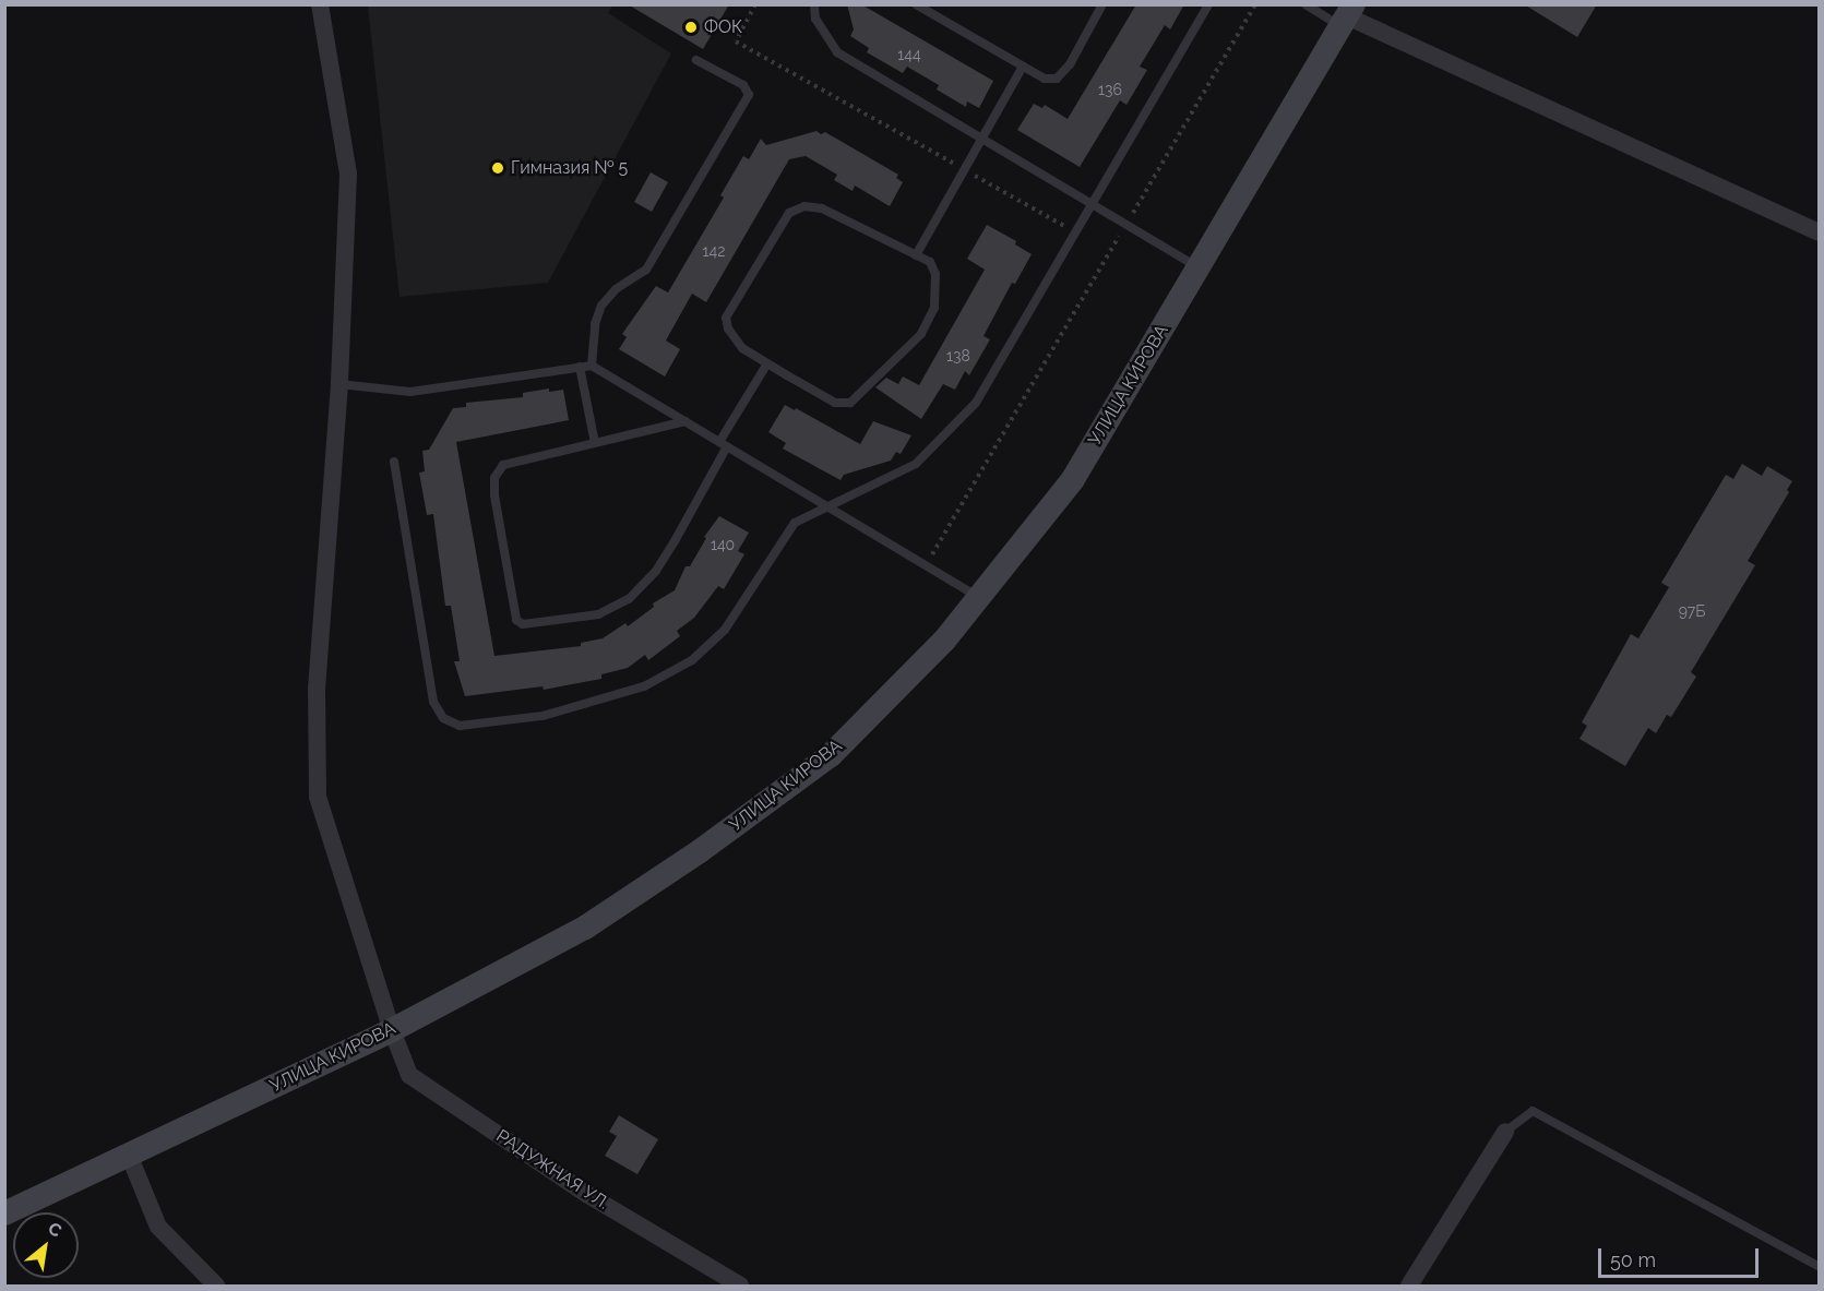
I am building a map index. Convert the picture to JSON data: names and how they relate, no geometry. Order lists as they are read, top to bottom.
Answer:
{
  "streets": {
    "main road": ["УЛИЦА КИРОВА"],
    "street": ["РАДУЖНАЯ УЛ."]
  },
  "crossings": [
    ["УЛИЦА КИРОВА", "РАДУЖНАЯ УЛ."]
  ],
  "places": ["ФОК", "Гимназия № 5"],
  "house_numbers": [
    "144",
    "136",
    "142",
    "138",
    "140",
    "97Б"
  ],
  "scale_bar": "50 m",
  "north": "top right"
}
